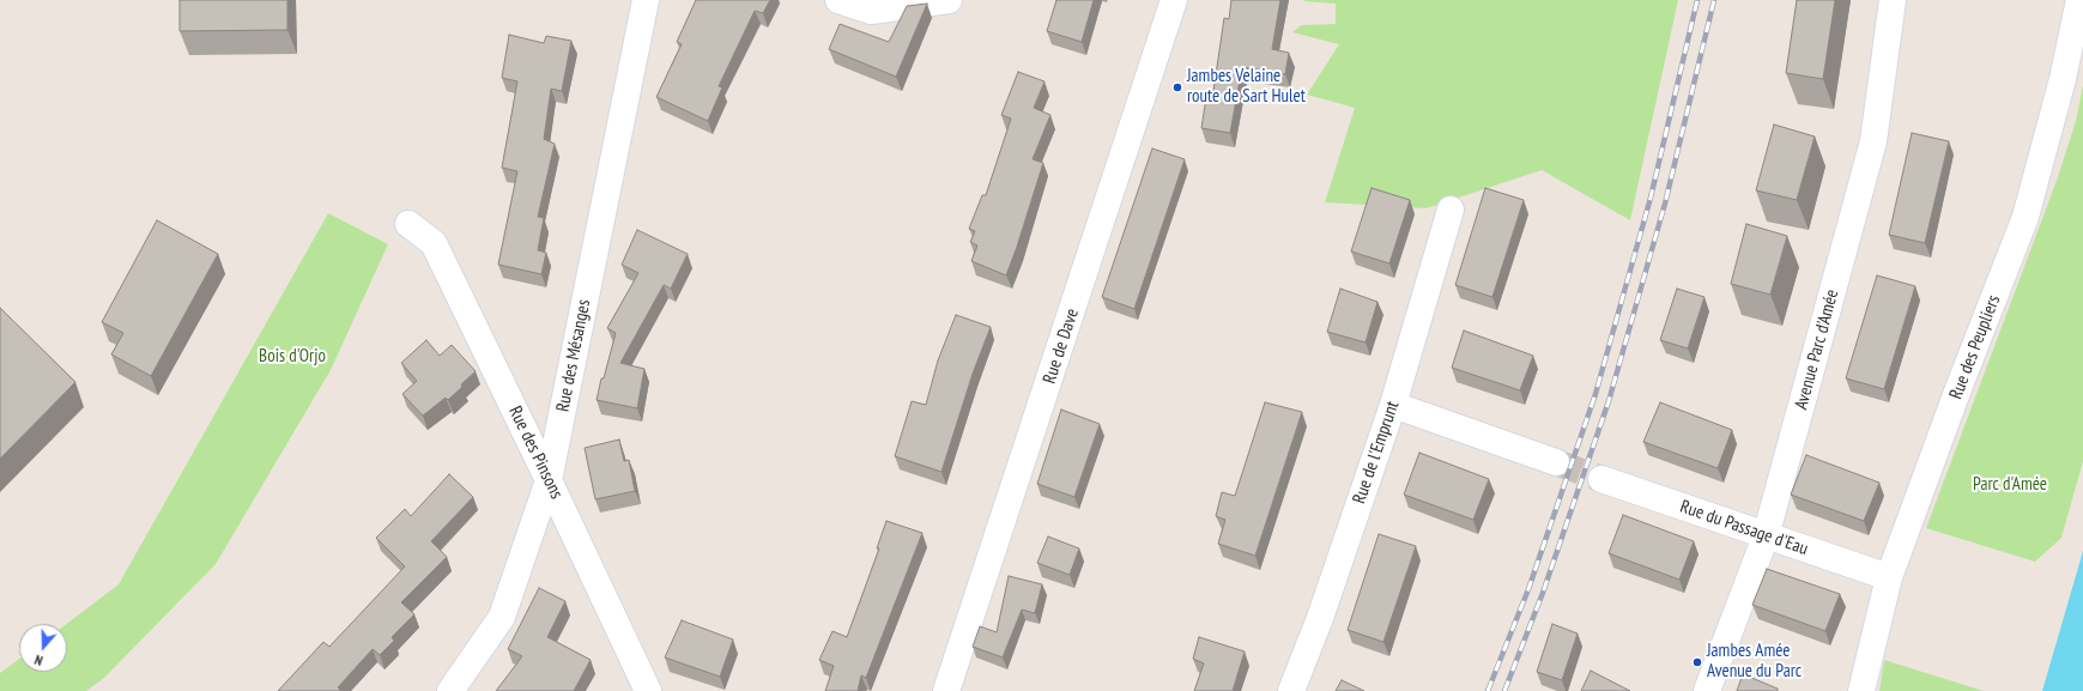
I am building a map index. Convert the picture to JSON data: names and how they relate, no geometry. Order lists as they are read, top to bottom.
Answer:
{
  "streets": {
    "street": [
      "Rue de Dave",
      "Rue des Peupliers",
      "Avenue Parc d'Amée",
      "Rue des Mésanges",
      "Rue des Pinsons",
      "Rue de l'Emprunt",
      "Rue du Passage d'Eau"
    ]
  },
  "crossings": [
    ["Rue des Peupliers", "Rue du Passage d'Eau"],
    ["Avenue Parc d'Amée", "Rue du Passage d'Eau"],
    ["Rue des Mésanges", "Rue des Pinsons"]
  ],
  "parks": ["Bois d'Orjo", "Parc d'Amée"],
  "places": ["Jambes Velaine route de Sart Hulet", "Jambes Amée Avenue du Parc"],
  "north": "bottom"
}
